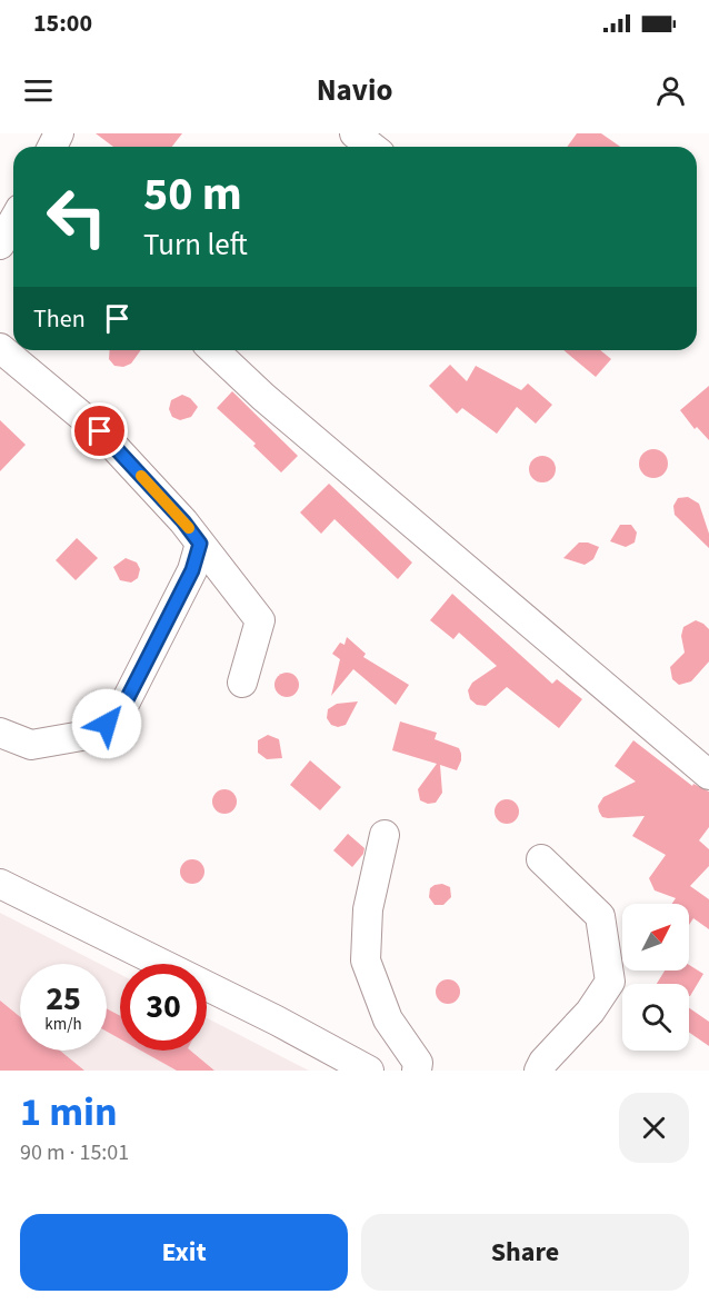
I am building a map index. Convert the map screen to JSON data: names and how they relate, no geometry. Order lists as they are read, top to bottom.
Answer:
{
  "north": "top right",
  "page": {
    "status": "15:00",
    "header": "Navio",
    "turn": ["50 m", "Turn left"],
    "then": "Then",
    "speed": "25 km/h",
    "limit": "30",
    "heading": ["1 min", "90 m · 15:01"],
    "buttons": ["Exit", "Share"]
  }
}
